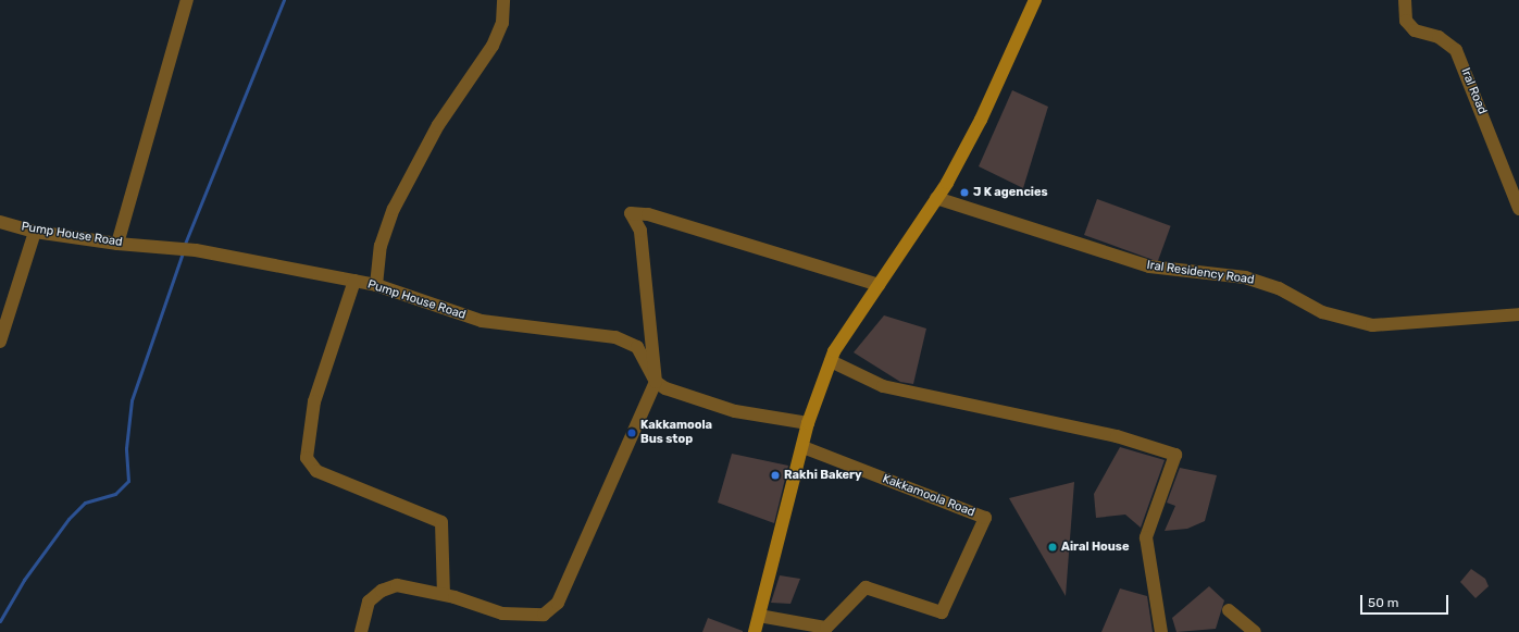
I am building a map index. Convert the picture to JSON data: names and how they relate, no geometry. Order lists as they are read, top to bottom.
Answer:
{
  "streets": {
    "street": [
      "Iral Road",
      "Pump House Road",
      "Iral Residency Road",
      "Kakkamoola Road"
    ]
  },
  "places": [
    "J K agencies",
    "Kakkamoola Bus stop",
    "Rakhi Bakery",
    "Airal House"
  ],
  "scale_bar": "50 m"
}
